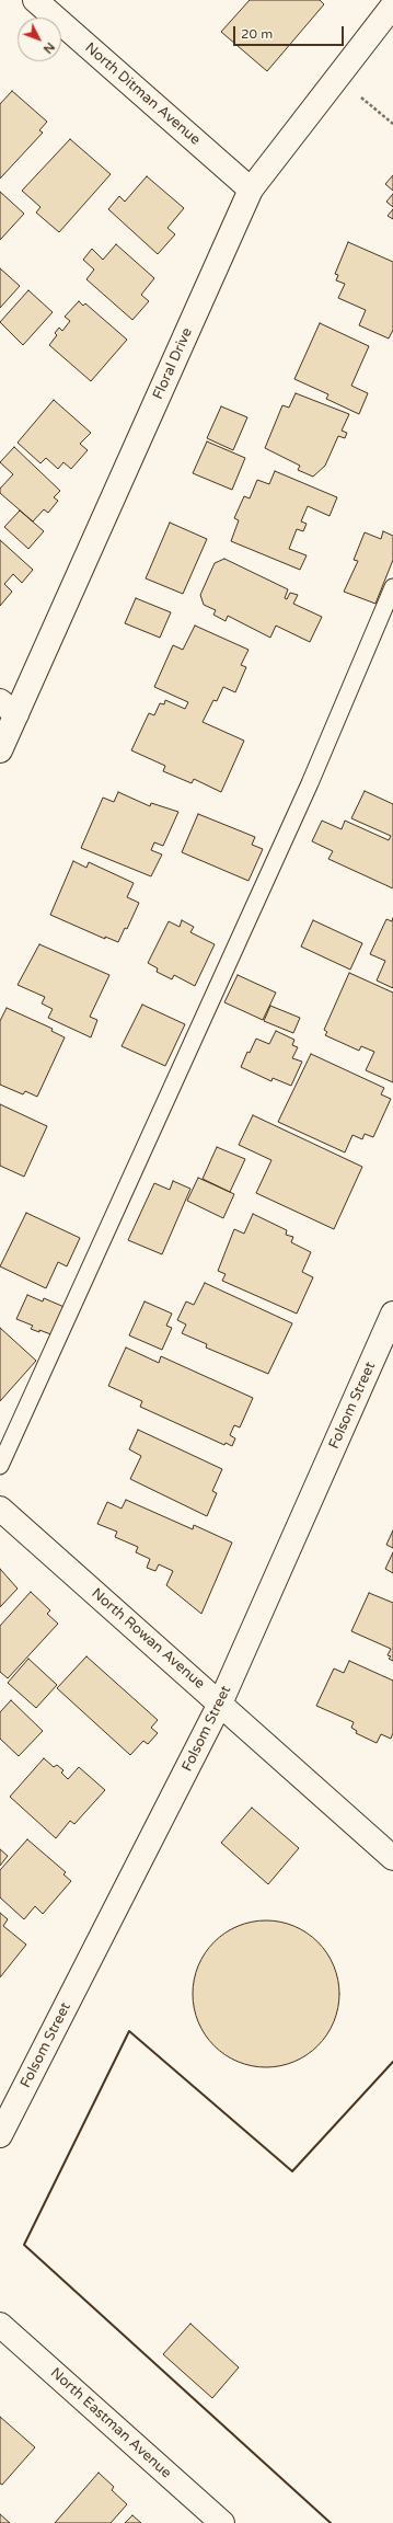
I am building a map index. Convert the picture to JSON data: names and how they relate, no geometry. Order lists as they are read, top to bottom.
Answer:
{
  "streets": {
    "street": [
      "North Ditman Avenue",
      "Floral Drive",
      "Folsom Street",
      "North Rowan Avenue",
      "North Eastman Avenue"
    ]
  },
  "crossings": [
    ["North Ditman Avenue", "Floral Drive"],
    ["Folsom Street", "North Rowan Avenue"]
  ],
  "scale_bar": "20 m",
  "north": "bottom right"
}
